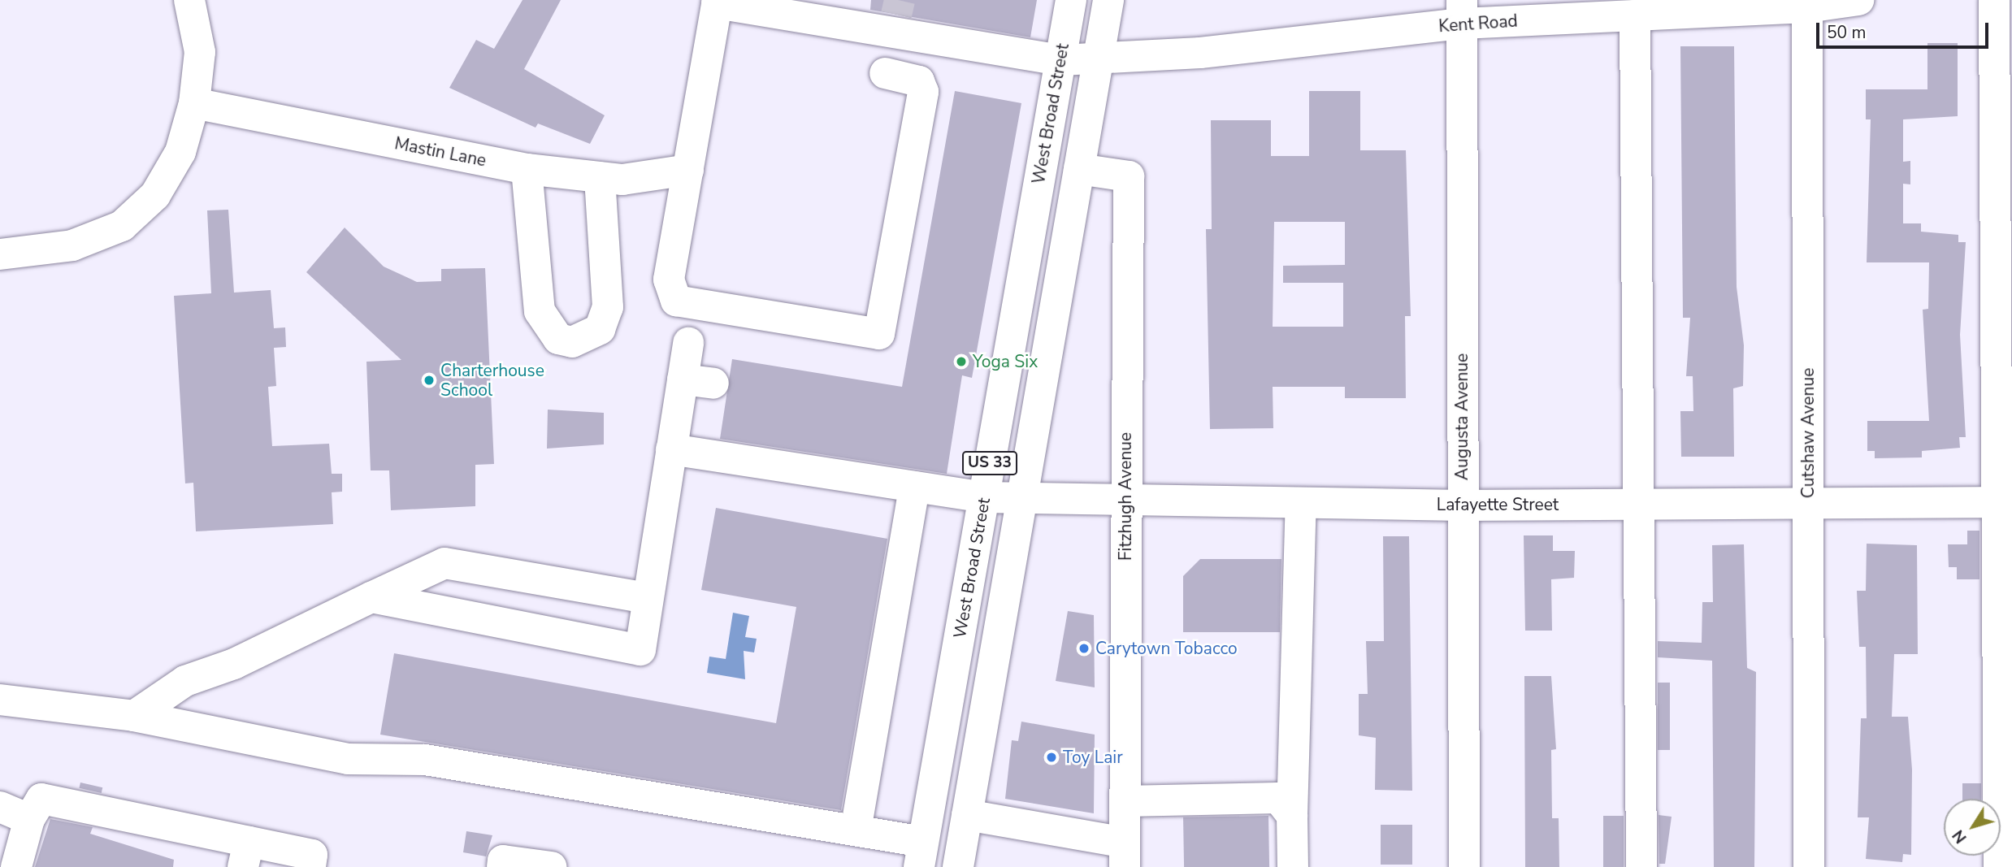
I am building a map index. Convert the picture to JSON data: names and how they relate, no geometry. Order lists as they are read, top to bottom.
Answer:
{
  "streets": {
    "street": [
      "Kent Road",
      "West Broad Street",
      "Mastin Lane",
      "Augusta Avenue",
      "Cutshaw Avenue",
      "US 33",
      "Fitzhugh Avenue",
      "Lafayette Street"
    ]
  },
  "crossings": [
    ["Kent Road", "Augusta Avenue"],
    ["Kent Road", "Cutshaw Avenue"],
    ["Kent Road", "US 33"],
    ["West Broad Street", "Lafayette Street"],
    ["Augusta Avenue", "Lafayette Street"],
    ["Cutshaw Avenue", "Lafayette Street"],
    ["US 33", "Fitzhugh Avenue"],
    ["US 33", "Lafayette Street"],
    ["Fitzhugh Avenue", "Lafayette Street"]
  ],
  "places": [
    "Yoga Six",
    "Charterhouse School",
    "Carytown Tobacco",
    "Toy Lair"
  ],
  "scale_bar": "50 m",
  "north": "bottom left"
}
